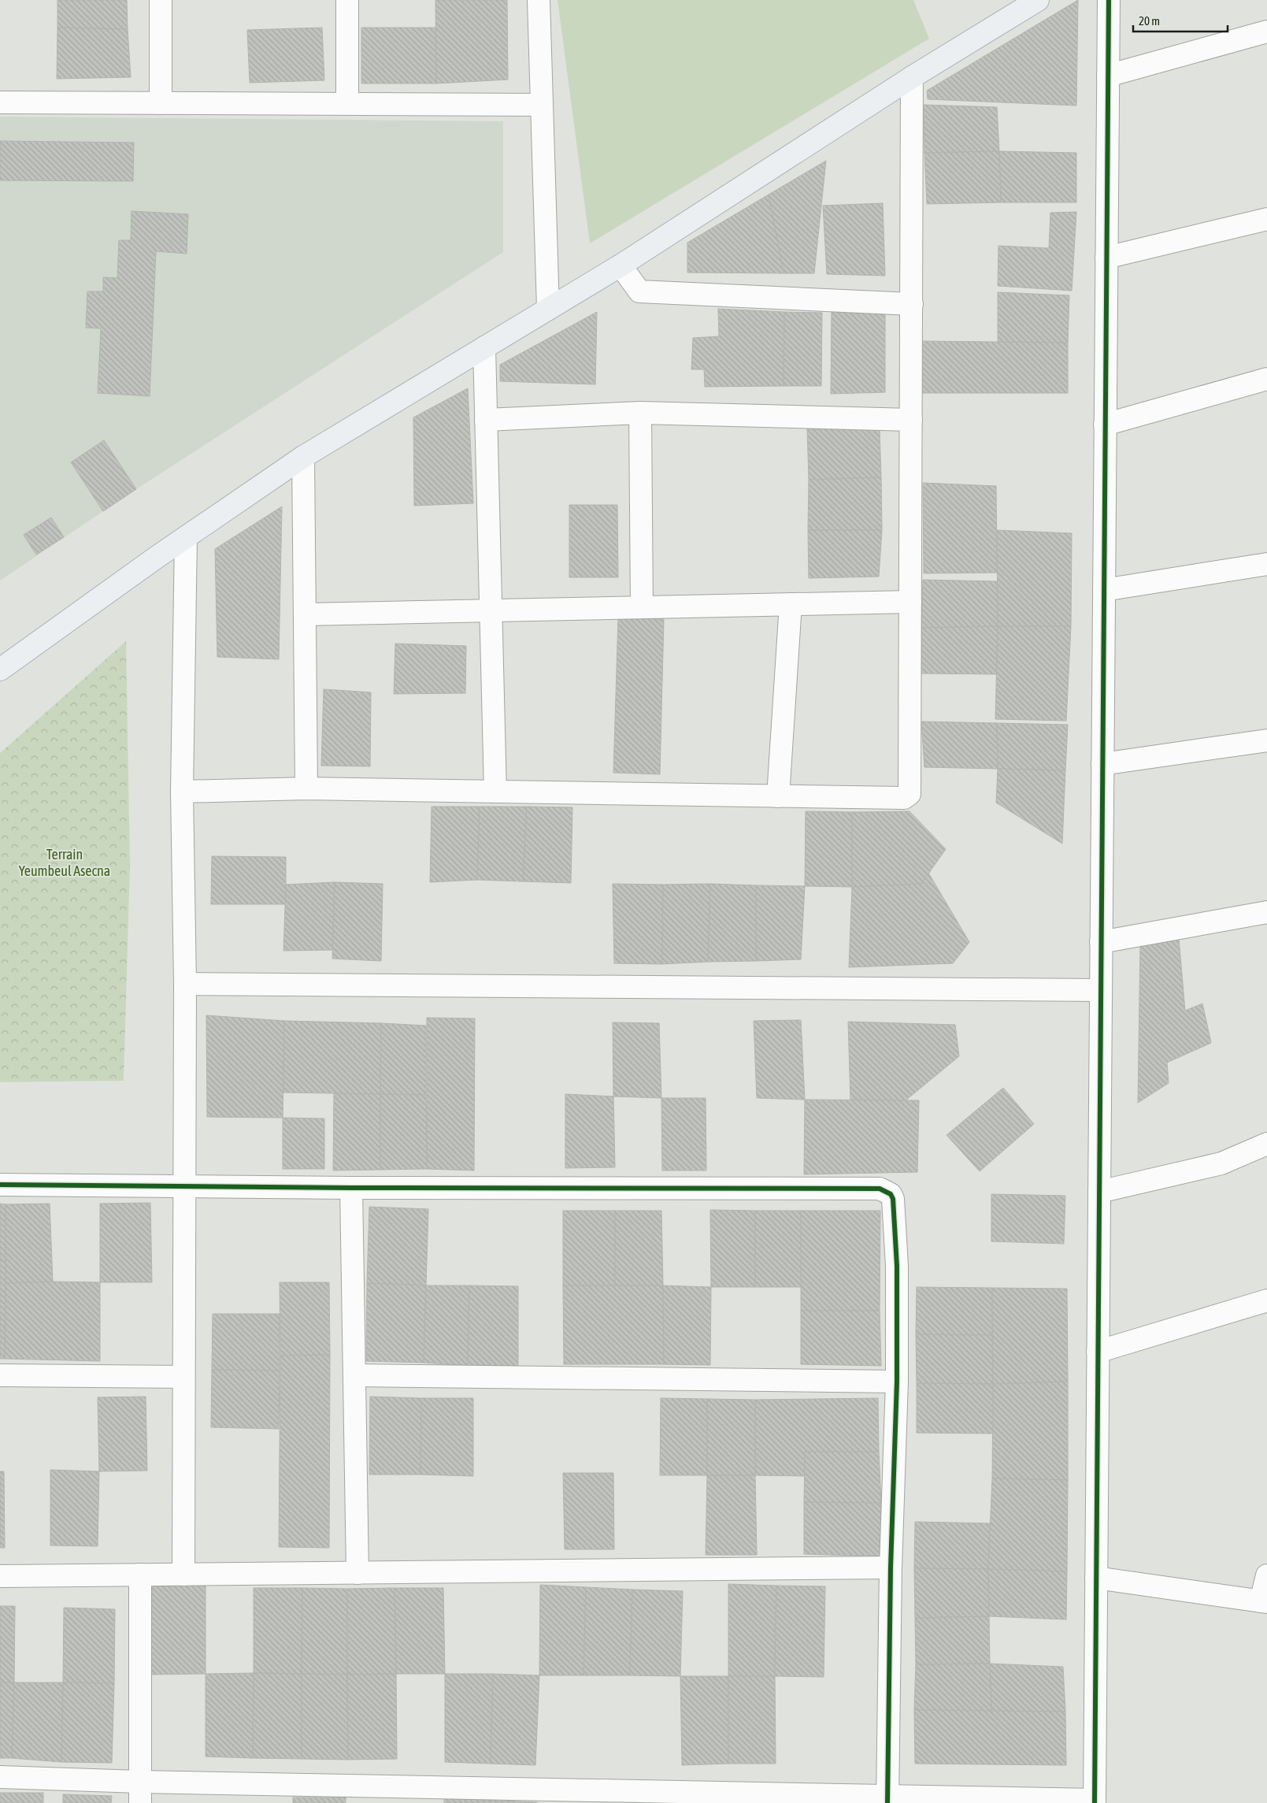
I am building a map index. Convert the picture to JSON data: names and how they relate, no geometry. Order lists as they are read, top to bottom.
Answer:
{
  "parks": ["Terrain Yeumbeul Asecna"],
  "scale_bar": "20 m"
}
